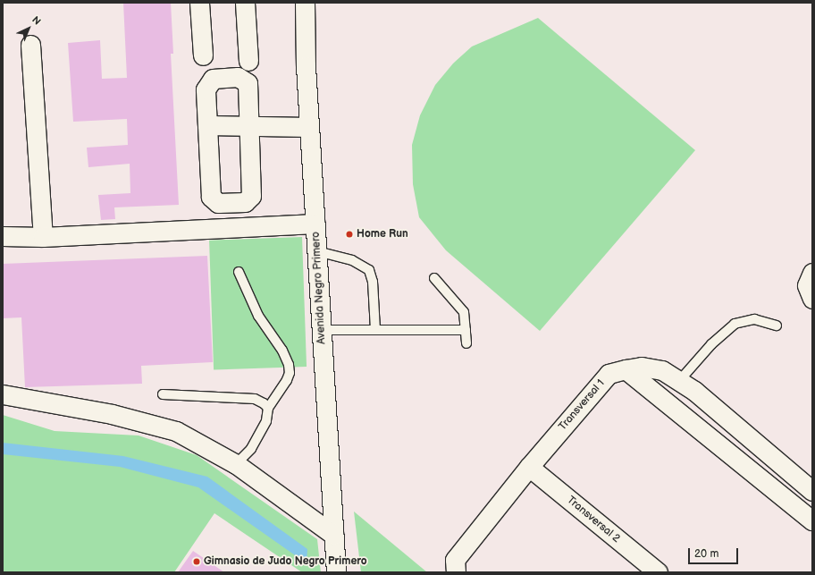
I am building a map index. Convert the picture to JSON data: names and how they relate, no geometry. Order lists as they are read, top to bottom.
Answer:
{
  "streets": {
    "street": ["Avenida Negro Primero", "Transversal 1", "Transversal 2"]
  },
  "crossings": [
    ["Transversal 1", "Transversal 2"]
  ],
  "places": ["Home Run", "Gimnasio de Judo Negro Primero"],
  "scale_bar": "20 m",
  "north": "top right"
}
